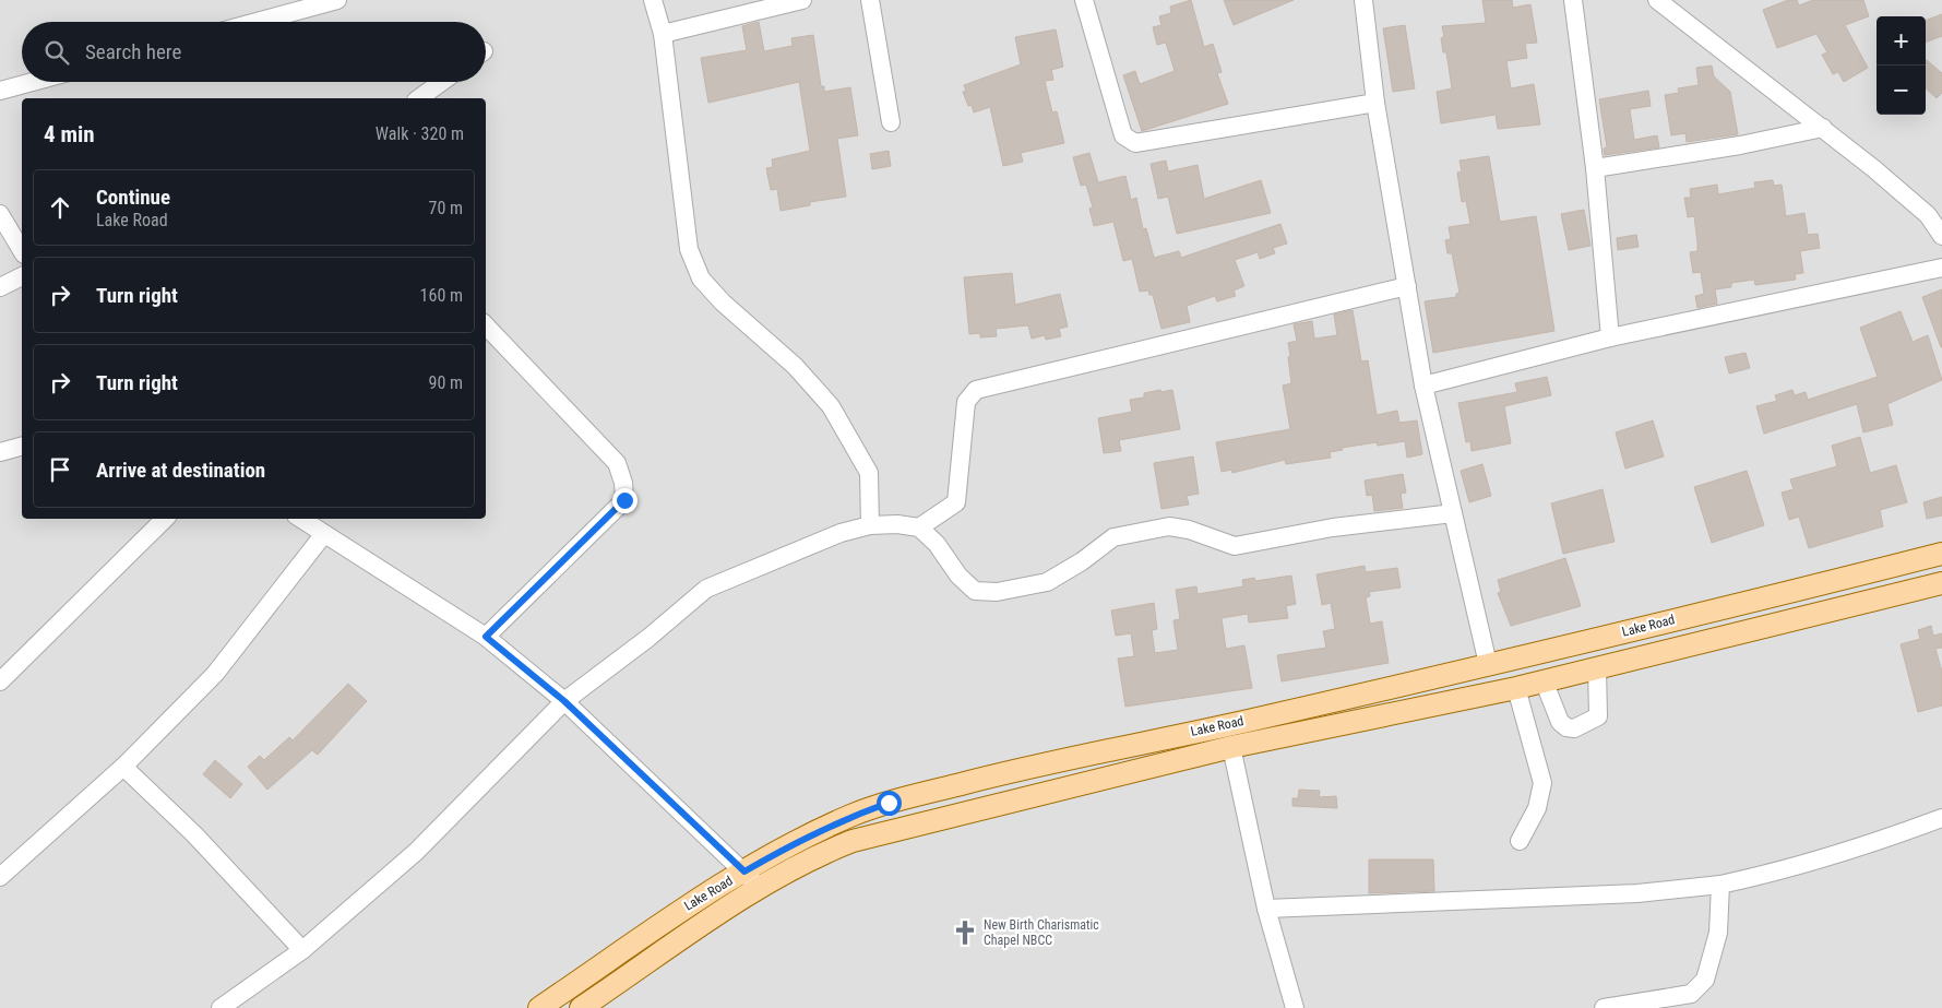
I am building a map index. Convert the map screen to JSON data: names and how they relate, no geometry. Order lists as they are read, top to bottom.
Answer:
{
  "streets": {
    "main road": ["Lake Road"]
  },
  "places": {
    "church": ["New Birth Charismatic Chapel NBCC"]
  },
  "page": {
    "map_buttons": ["+", "−"],
    "search": "Search here",
    "heading": ["4 min", "Walk · 320 m"],
    "list": [
      ["Continue", "Lake Road", "70 m"],
      ["Turn right", "160 m"],
      ["Turn right", "90 m"],
      "Arrive at destination"
    ]
  }
}
